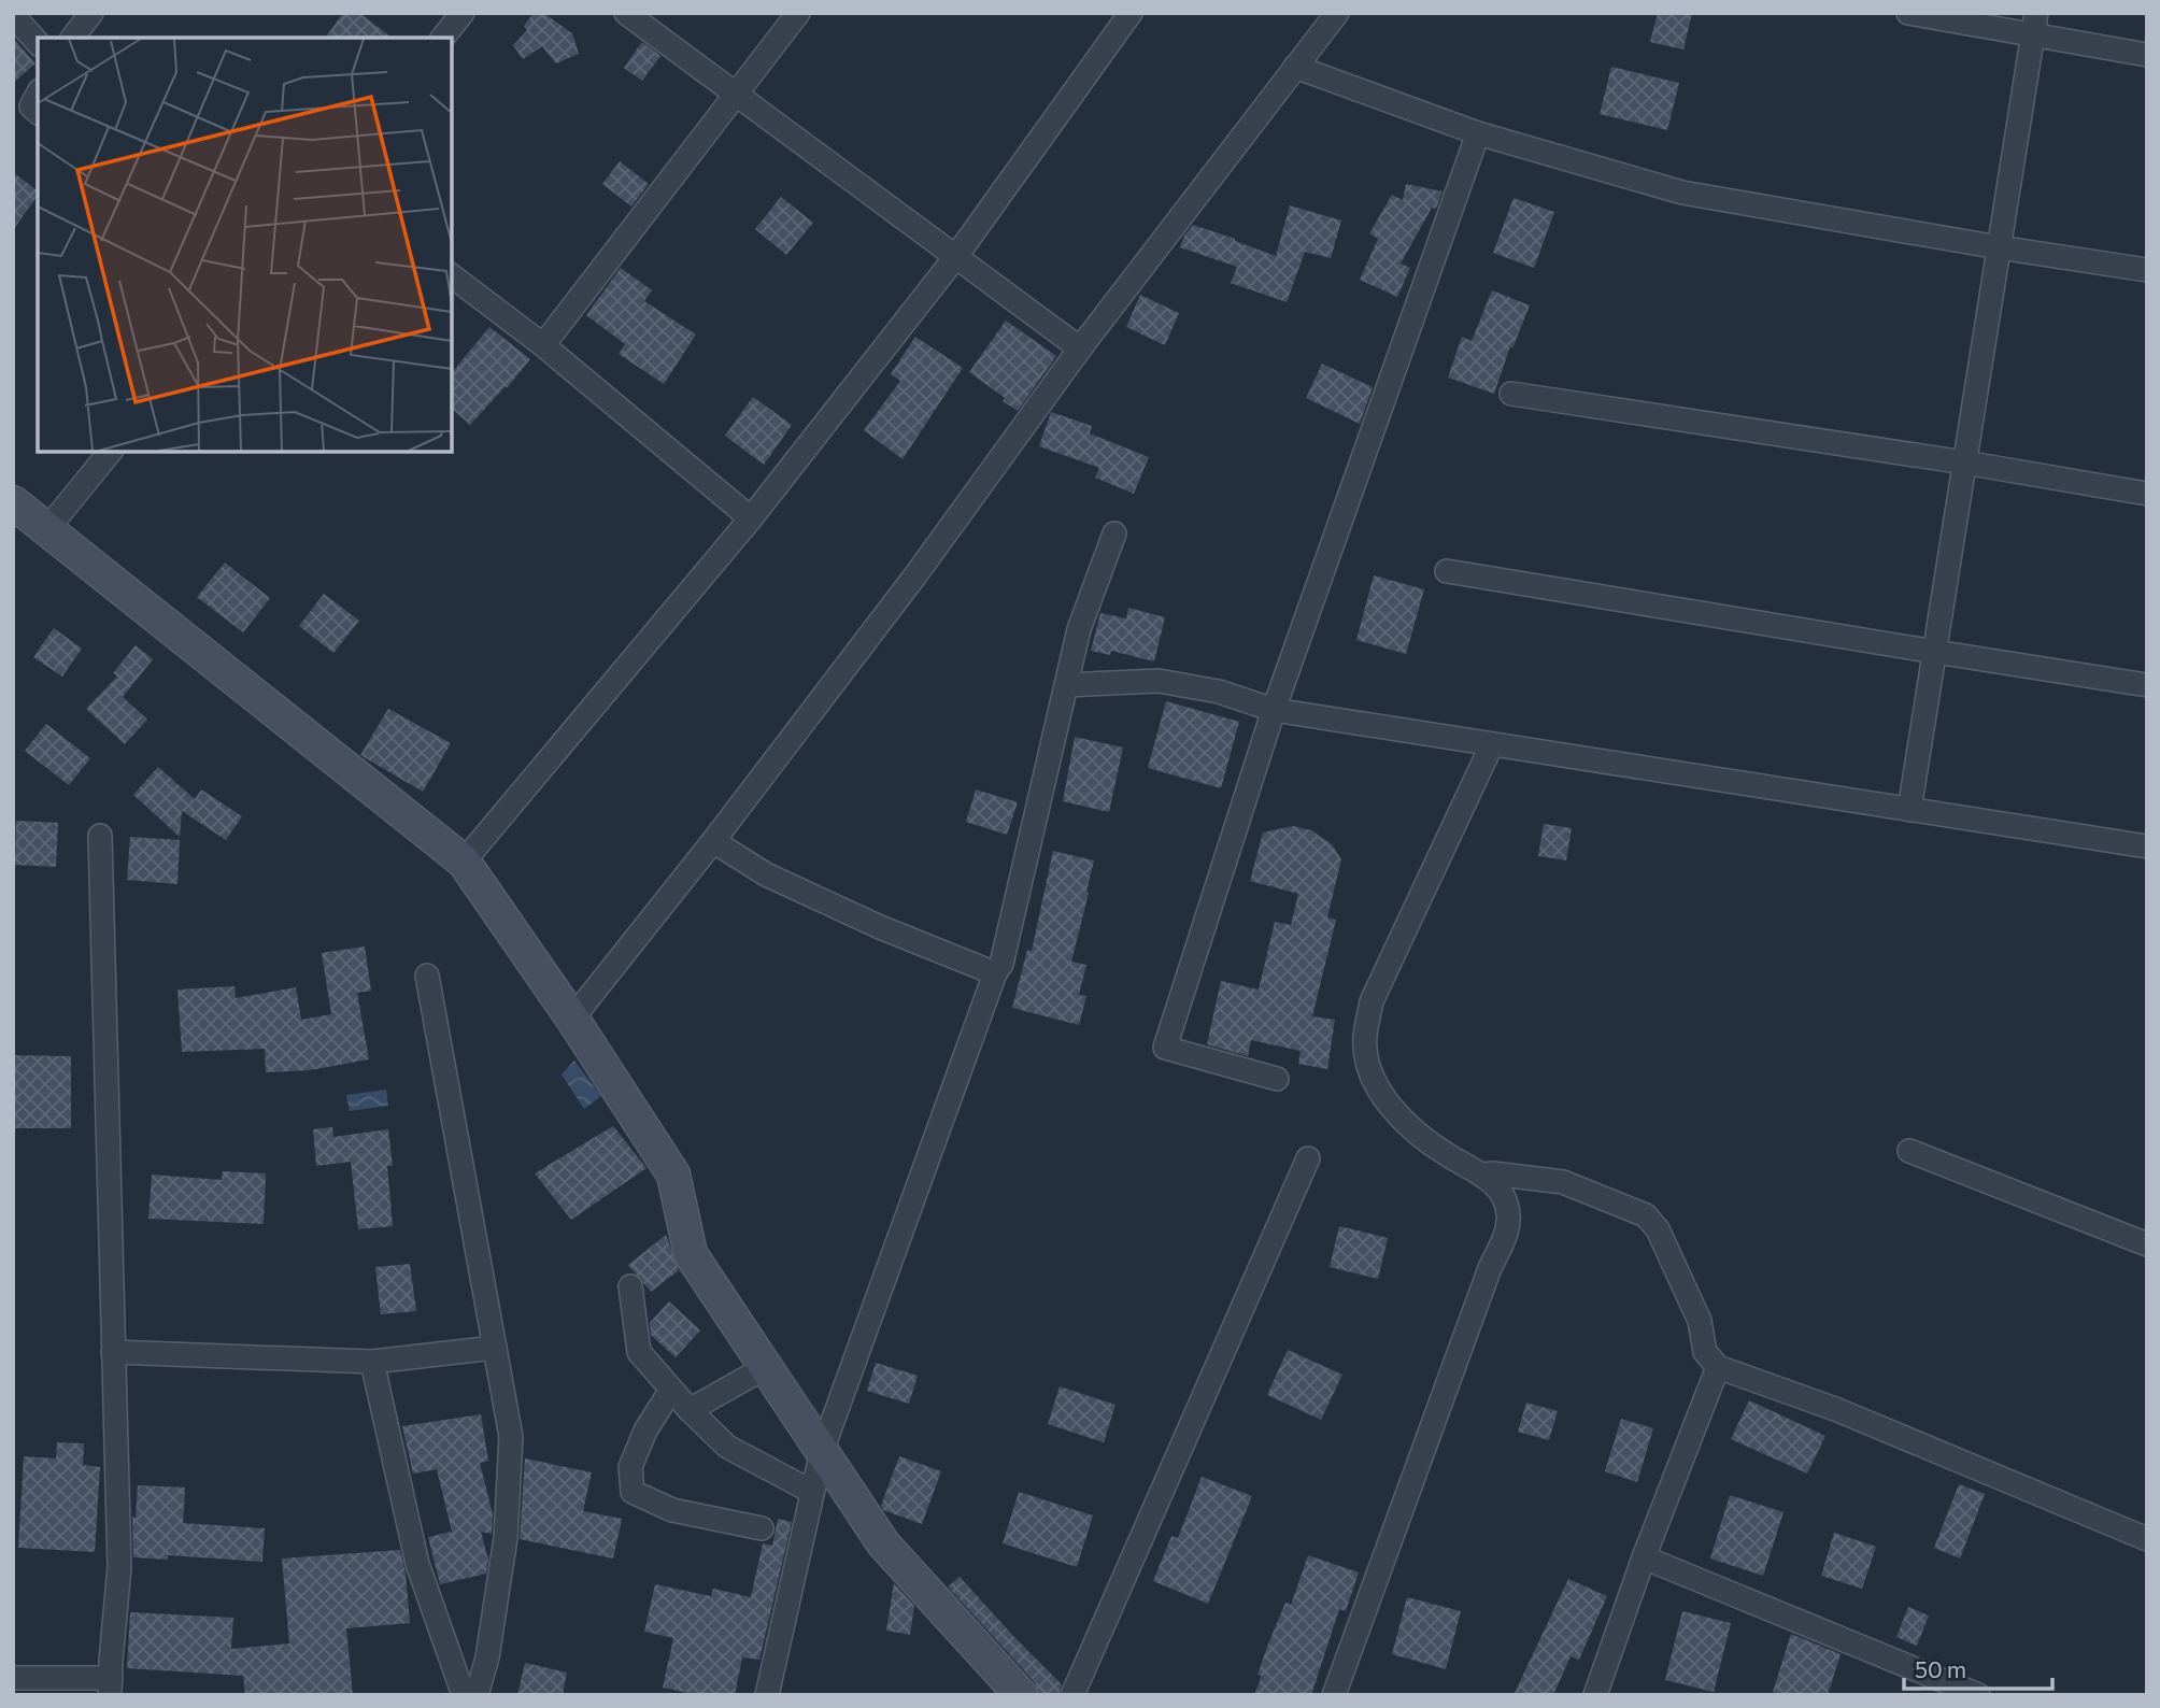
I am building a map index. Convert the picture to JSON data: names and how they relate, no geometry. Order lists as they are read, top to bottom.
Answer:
{
  "scale_bar": "50 m"
}
